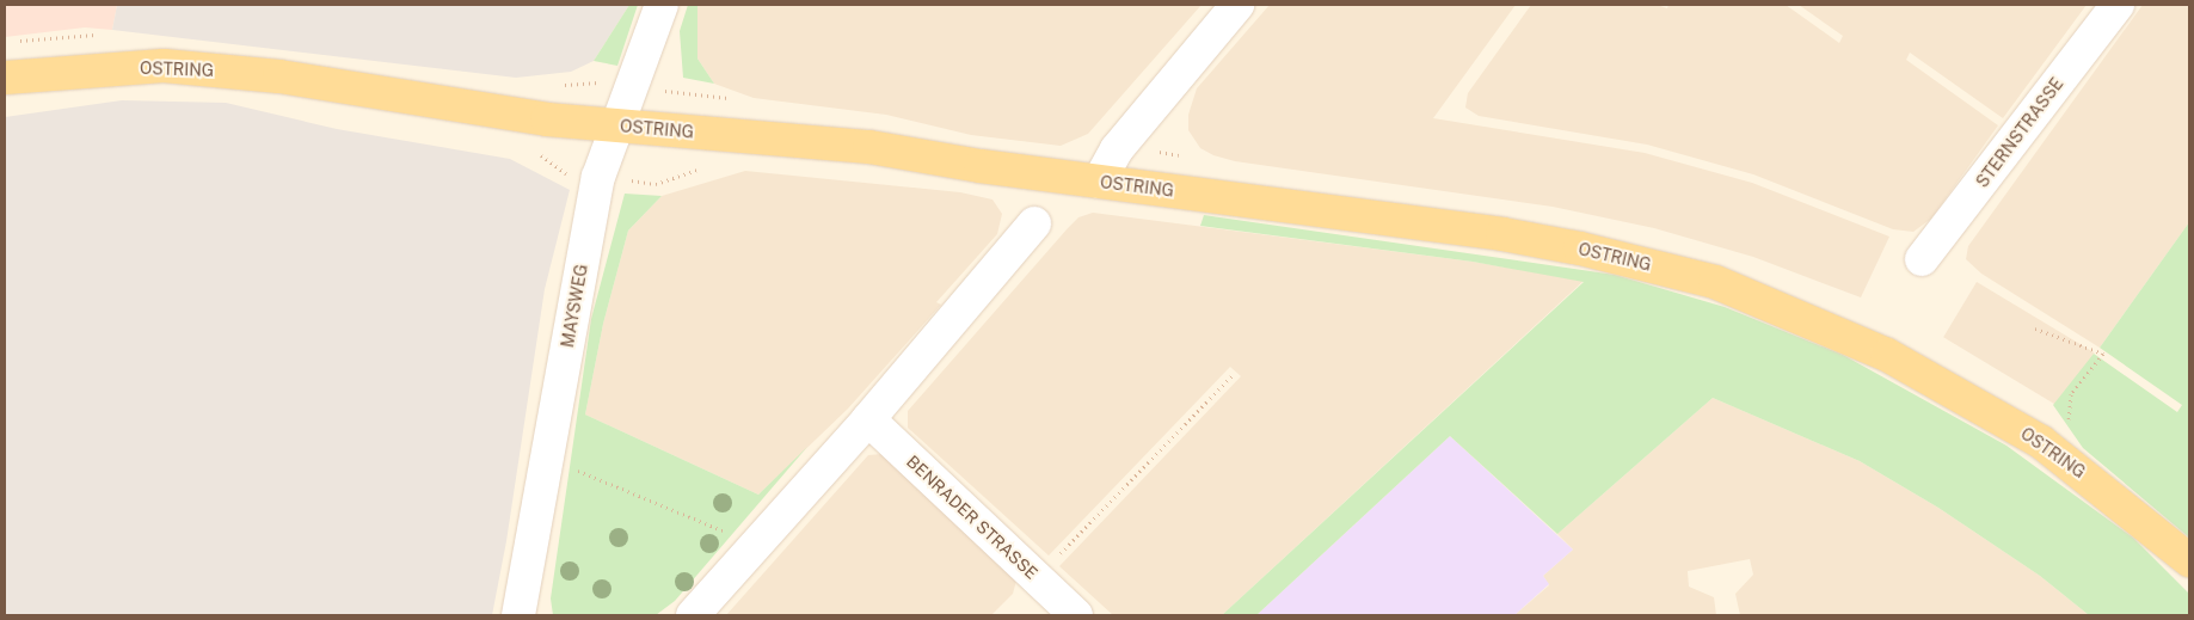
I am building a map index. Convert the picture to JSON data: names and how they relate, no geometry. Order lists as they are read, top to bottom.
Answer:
{
  "streets": {
    "main road": ["OSTRING"],
    "street": ["STERNSTRASSE", "MAYSWEG", "BENRADER STRASSE"]
  },
  "crossings": [
    ["OSTRING", "MAYSWEG"]
  ]
}
